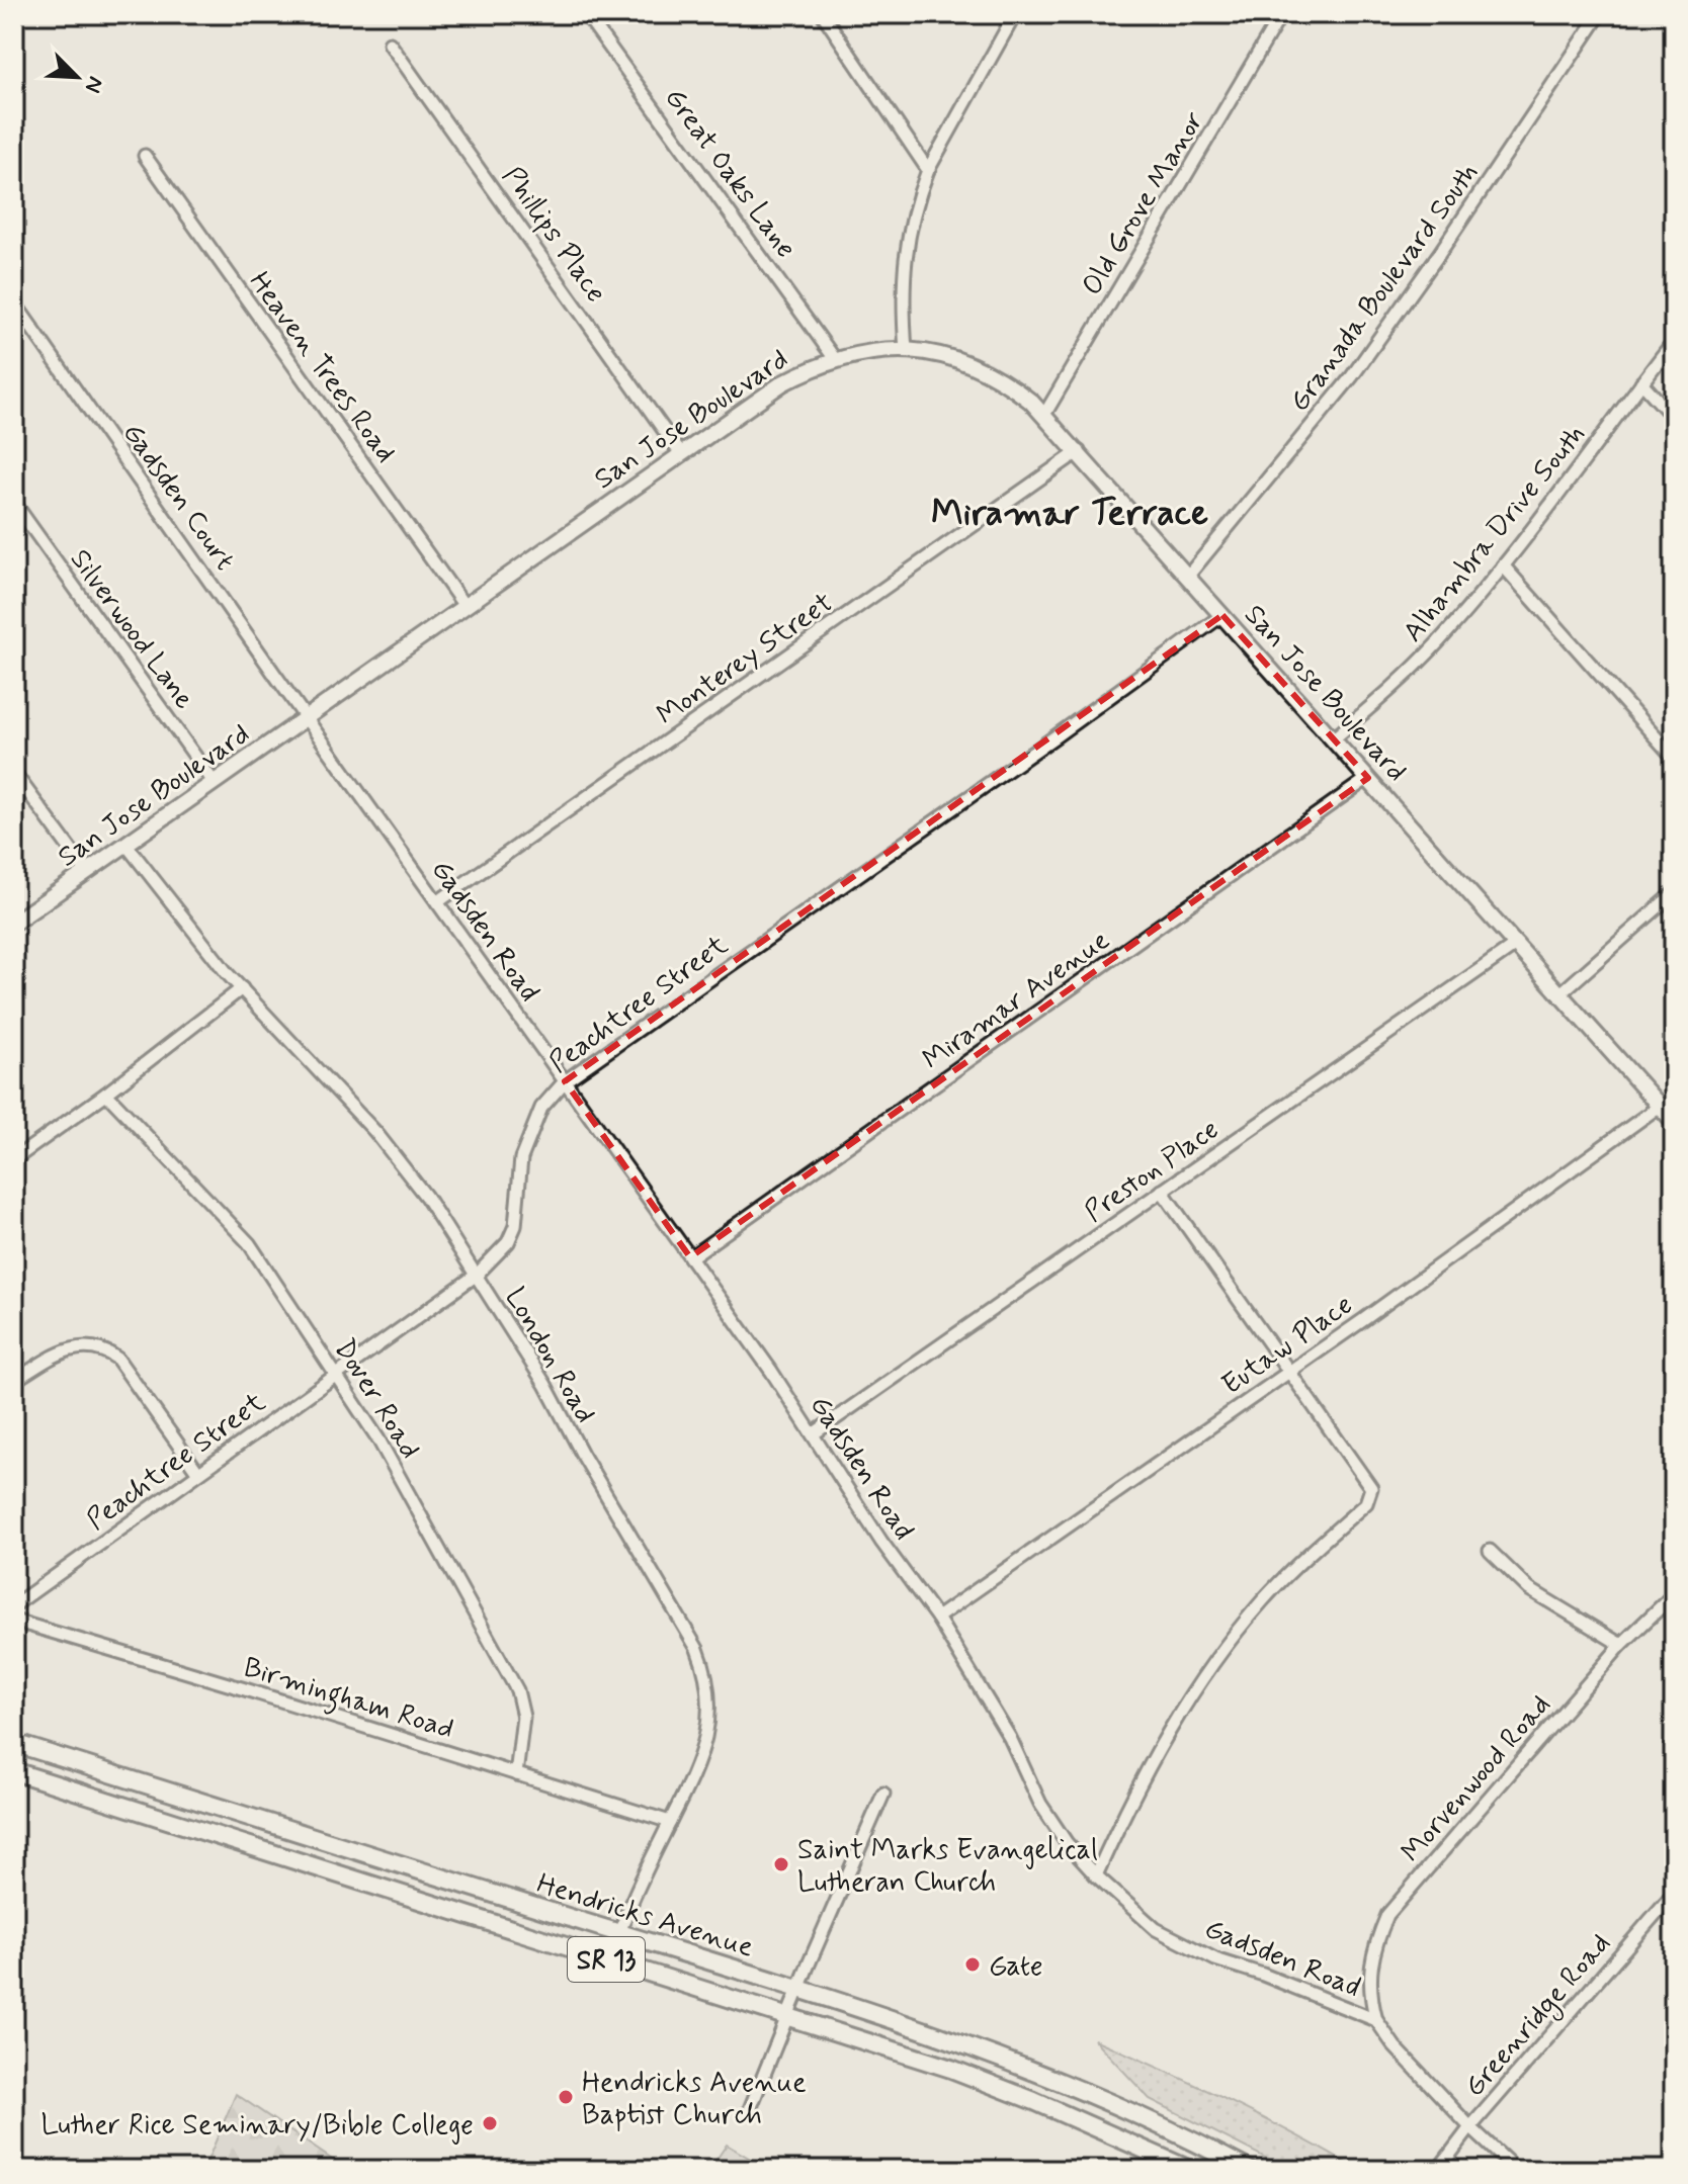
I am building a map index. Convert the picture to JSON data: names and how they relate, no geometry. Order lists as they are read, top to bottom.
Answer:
{
  "streets": {
    "main road": ["Hendricks Avenue", "SR 13"],
    "street": [
      "Great Oaks Lane",
      "Old Grove Manor",
      "Phillips Place",
      "Granada Boulevard South",
      "Heaven Trees Road",
      "San Jose Boulevard",
      "Gadsden Court",
      "Alhambra Drive South",
      "Silverwood Lane",
      "Monterey Street",
      "Gadsden Road",
      "Miramar Avenue",
      "Peachtree Street",
      "Preston Place",
      "Eutaw Place",
      "London Road",
      "Dover Road",
      "Birmingham Road",
      "Morvenwood Road",
      "Greenridge Road"
    ]
  },
  "crossings": [
    ["Great Oaks Lane", "San Jose Boulevard"],
    ["Old Grove Manor", "San Jose Boulevard"],
    ["Phillips Place", "San Jose Boulevard"],
    ["Granada Boulevard South", "San Jose Boulevard"],
    ["Heaven Trees Road", "San Jose Boulevard"],
    ["San Jose Boulevard", "Gadsden Court"],
    ["San Jose Boulevard", "Alhambra Drive South"],
    ["San Jose Boulevard", "Silverwood Lane"],
    ["San Jose Boulevard", "Monterey Street"],
    ["San Jose Boulevard", "Gadsden Road"],
    ["San Jose Boulevard", "Miramar Avenue"],
    ["San Jose Boulevard", "Peachtree Street"],
    ["San Jose Boulevard", "Preston Place"],
    ["San Jose Boulevard", "Eutaw Place"],
    ["San Jose Boulevard", "London Road"],
    ["Gadsden Court", "Gadsden Road"],
    ["Monterey Street", "Gadsden Road"],
    ["Gadsden Road", "Miramar Avenue"],
    ["Gadsden Road", "Peachtree Street"],
    ["Gadsden Road", "Preston Place"],
    ["Gadsden Road", "Eutaw Place"],
    ["Gadsden Road", "Morvenwood Road"],
    ["Gadsden Road", "Greenridge Road"],
    ["Peachtree Street", "London Road"],
    ["Peachtree Street", "Dover Road"],
    ["London Road", "Birmingham Road"],
    ["London Road", "Hendricks Avenue"],
    ["Dover Road", "Birmingham Road"]
  ],
  "districts": ["Miramar Terrace"],
  "places": [
    "Saint Marks Evangelical Lutheran Church",
    "Gate",
    "Hendricks Avenue Baptist Church",
    "Luther Rice Seminary/Bible College"
  ],
  "north": "bottom right"
}
